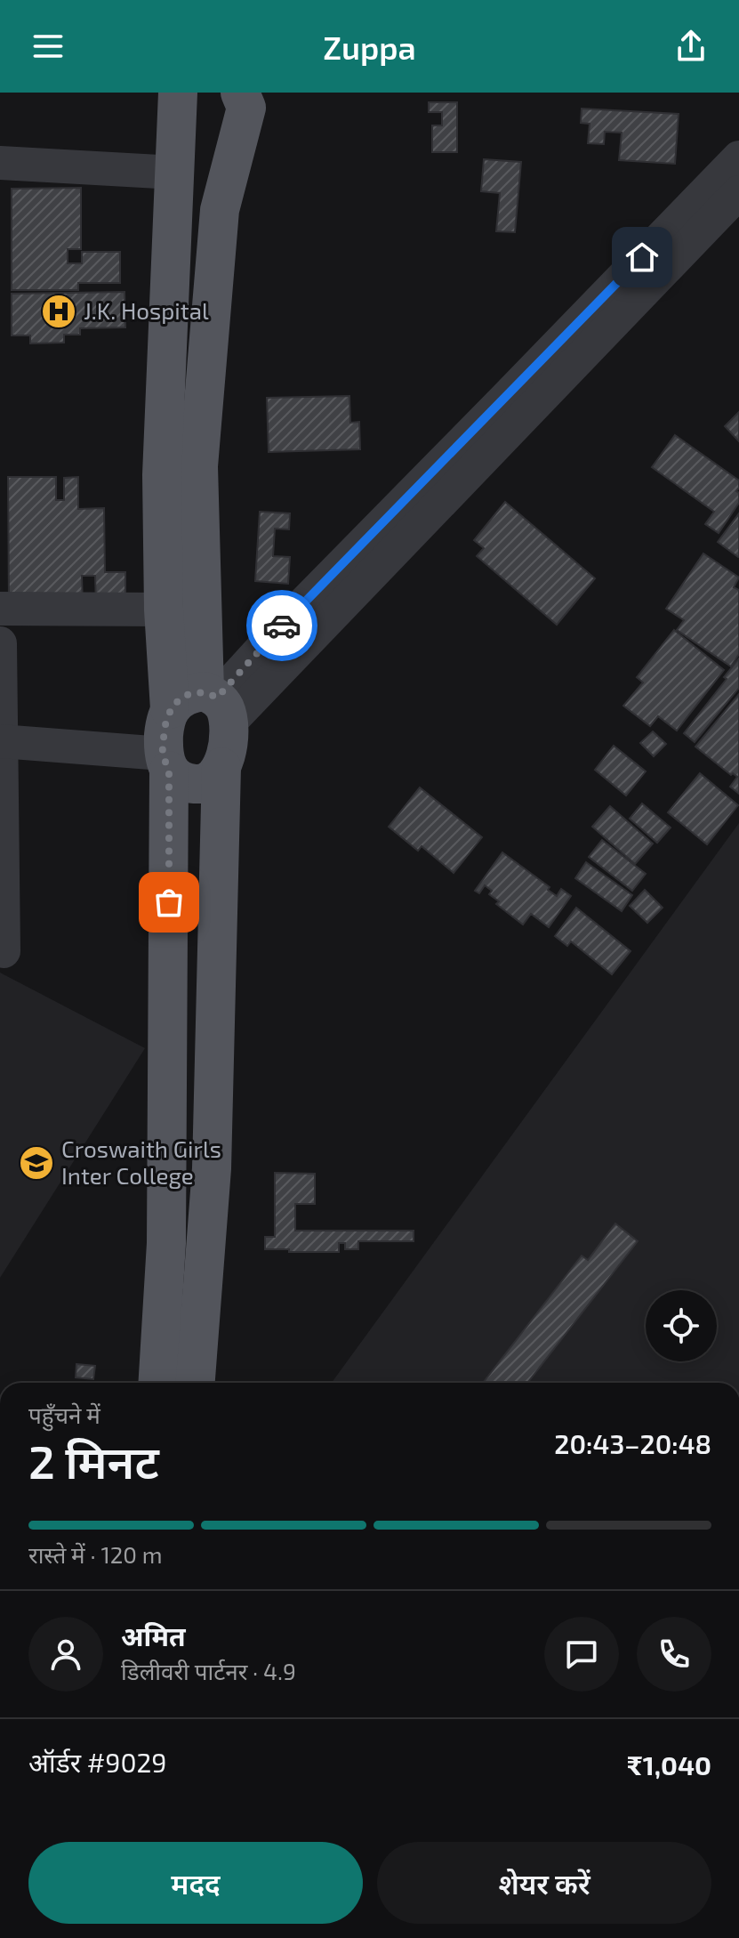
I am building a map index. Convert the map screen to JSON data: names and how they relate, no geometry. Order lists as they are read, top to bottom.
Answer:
{
  "places": {
    "hospital": ["J.K. Hospital"],
    "school or university": ["Croswaith Girls Inter College"]
  },
  "page": {
    "header": "Zuppa",
    "heading": ["2 मिनट", "पहुँचने में", "20:43–20:48"],
    "panel": [
      "अमित",
      "डिलीवरी पार्टनर · 4.9",
      "ऑर्डर #9029",
      "₹1,040"
    ],
    "bar": "रास्ते में · 120 m",
    "buttons": ["मदद", "शेयर करें"]
  }
}
